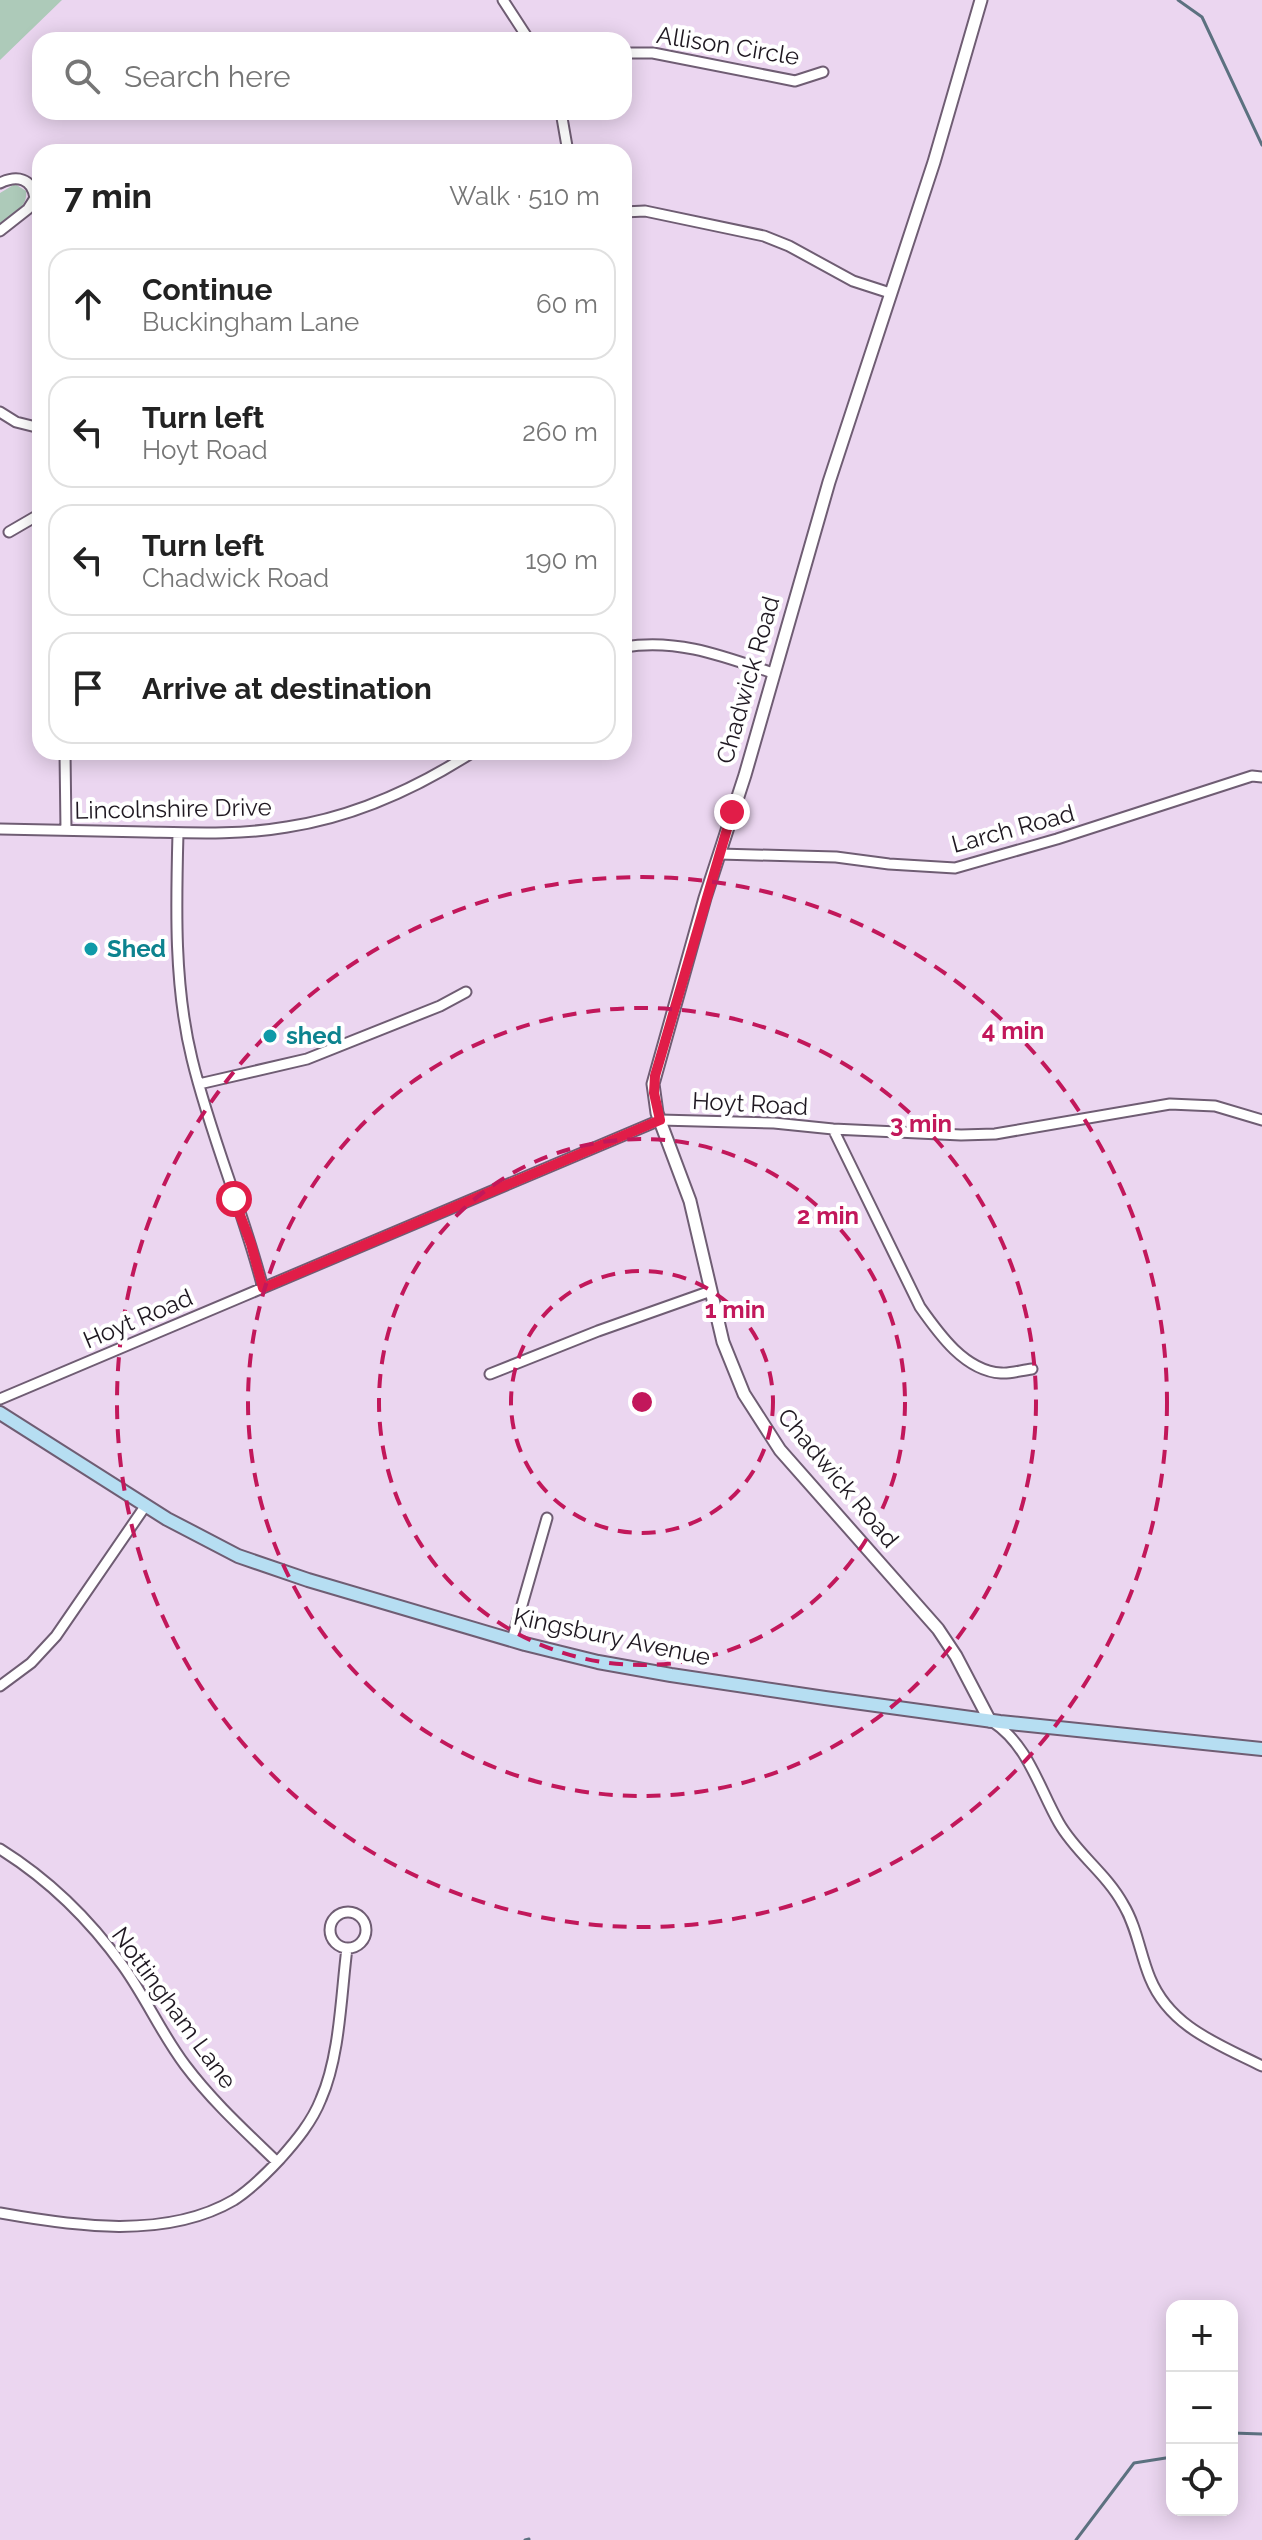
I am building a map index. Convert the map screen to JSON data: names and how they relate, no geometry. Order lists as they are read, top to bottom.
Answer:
{
  "streets": {
    "main road": ["Kingsbury Avenue"],
    "street": [
      "Allison Circle",
      "Chadwick Road",
      "Lincolnshire Drive",
      "Larch Road",
      "Hoyt Road",
      "Nottingham Lane"
    ]
  },
  "crossings": [
    ["Chadwick Road", "Larch Road"],
    ["Chadwick Road", "Hoyt Road"],
    ["Chadwick Road", "Kingsbury Avenue"]
  ],
  "places": ["Shed", "shed"],
  "page": {
    "search": "Search here",
    "heading": ["7 min", "Walk · 510 m"],
    "list": [
      ["Continue", "Buckingham Lane", "60 m"],
      ["Turn left", "Hoyt Road", "260 m"],
      ["Turn left", "Chadwick Road", "190 m"],
      "Arrive at destination"
    ],
    "map_buttons": ["+", "−"]
  },
  "rings": [
    "4 min",
    "3 min",
    "2 min",
    "1 min"
  ]
}
